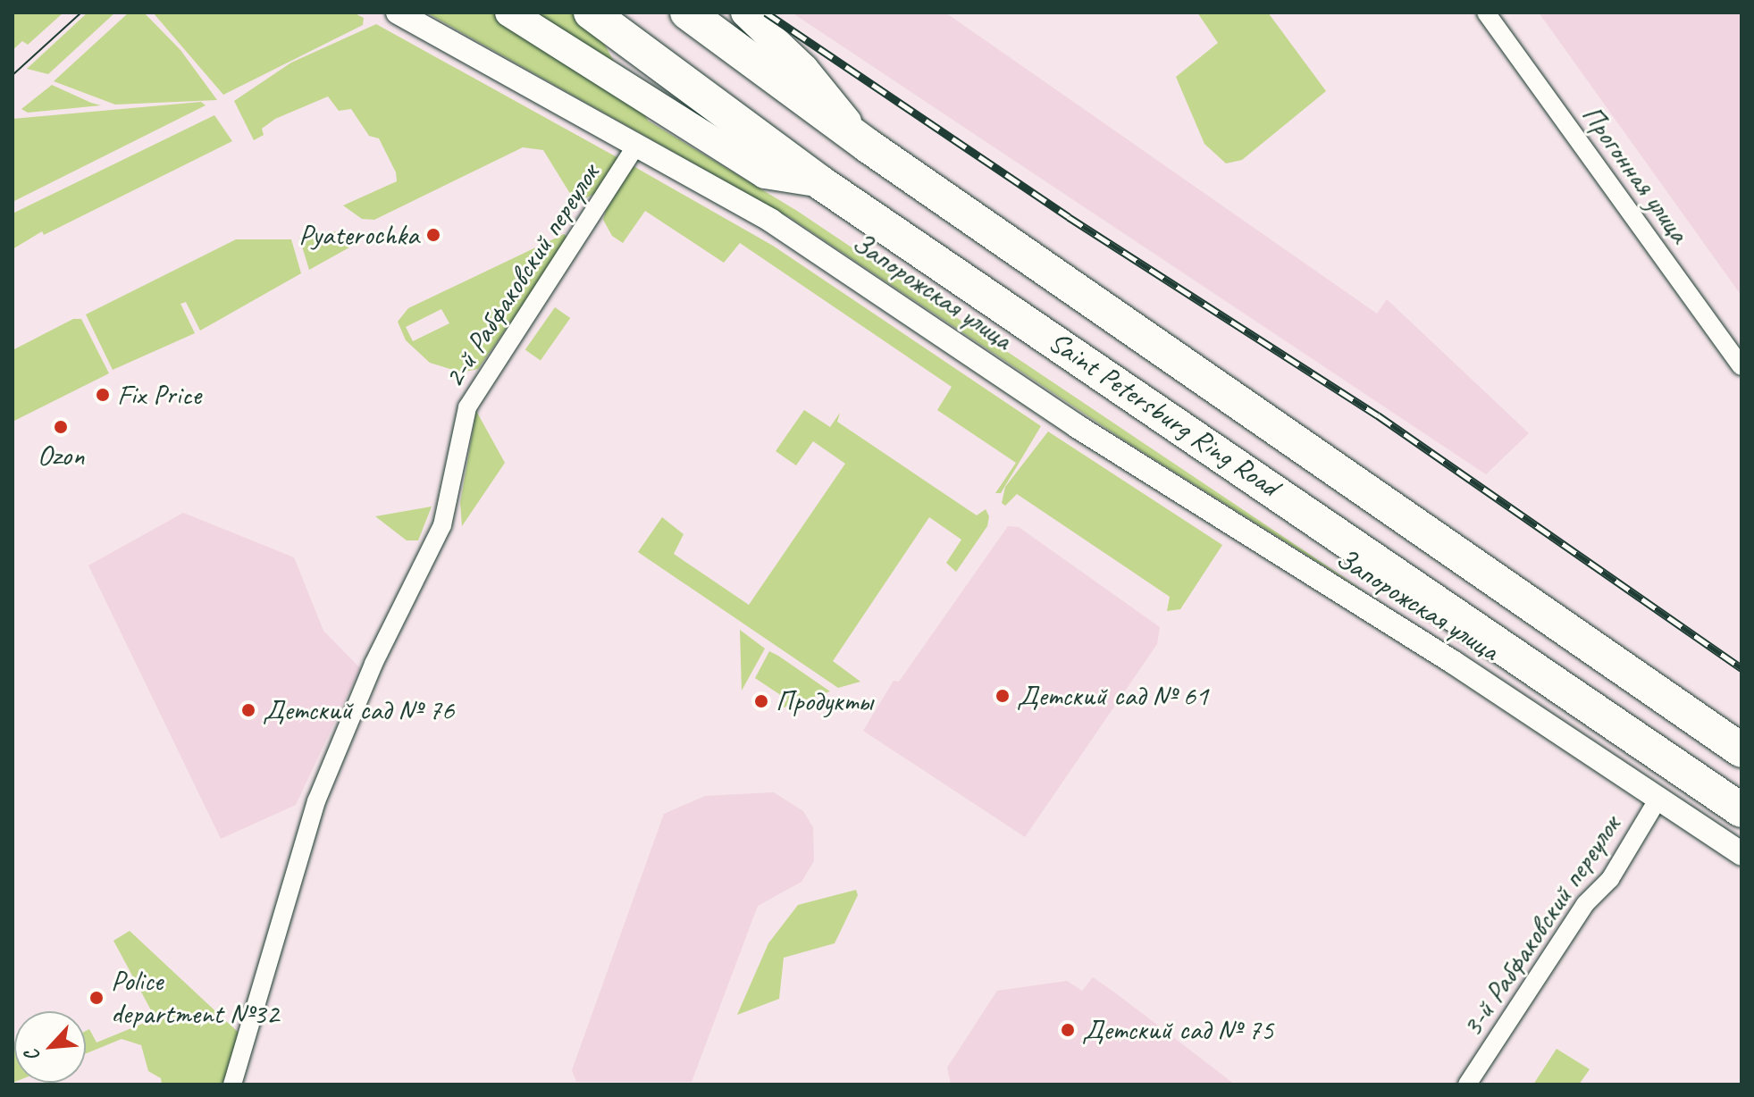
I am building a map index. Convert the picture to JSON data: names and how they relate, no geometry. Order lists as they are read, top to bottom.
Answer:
{
  "streets": {
    "highway": ["Saint Petersburg Ring Road"],
    "street": [
      "Прогонная улица",
      "2-й Рабфаковский переулок",
      "Запорожская улица",
      "3-й Рабфаковский переулок"
    ]
  },
  "crossings": [
    ["2-й Рабфаковский переулок", "Запорожская улица"],
    ["Запорожская улица", "3-й Рабфаковский переулок"]
  ],
  "places": [
    "Pyaterochka",
    "Fix Price",
    "Ozon",
    "Детский сад № 61",
    "Продукты",
    "Детский сад № 76",
    "Police department №32",
    "Детский сад № 75"
  ],
  "north": "bottom left"
}
